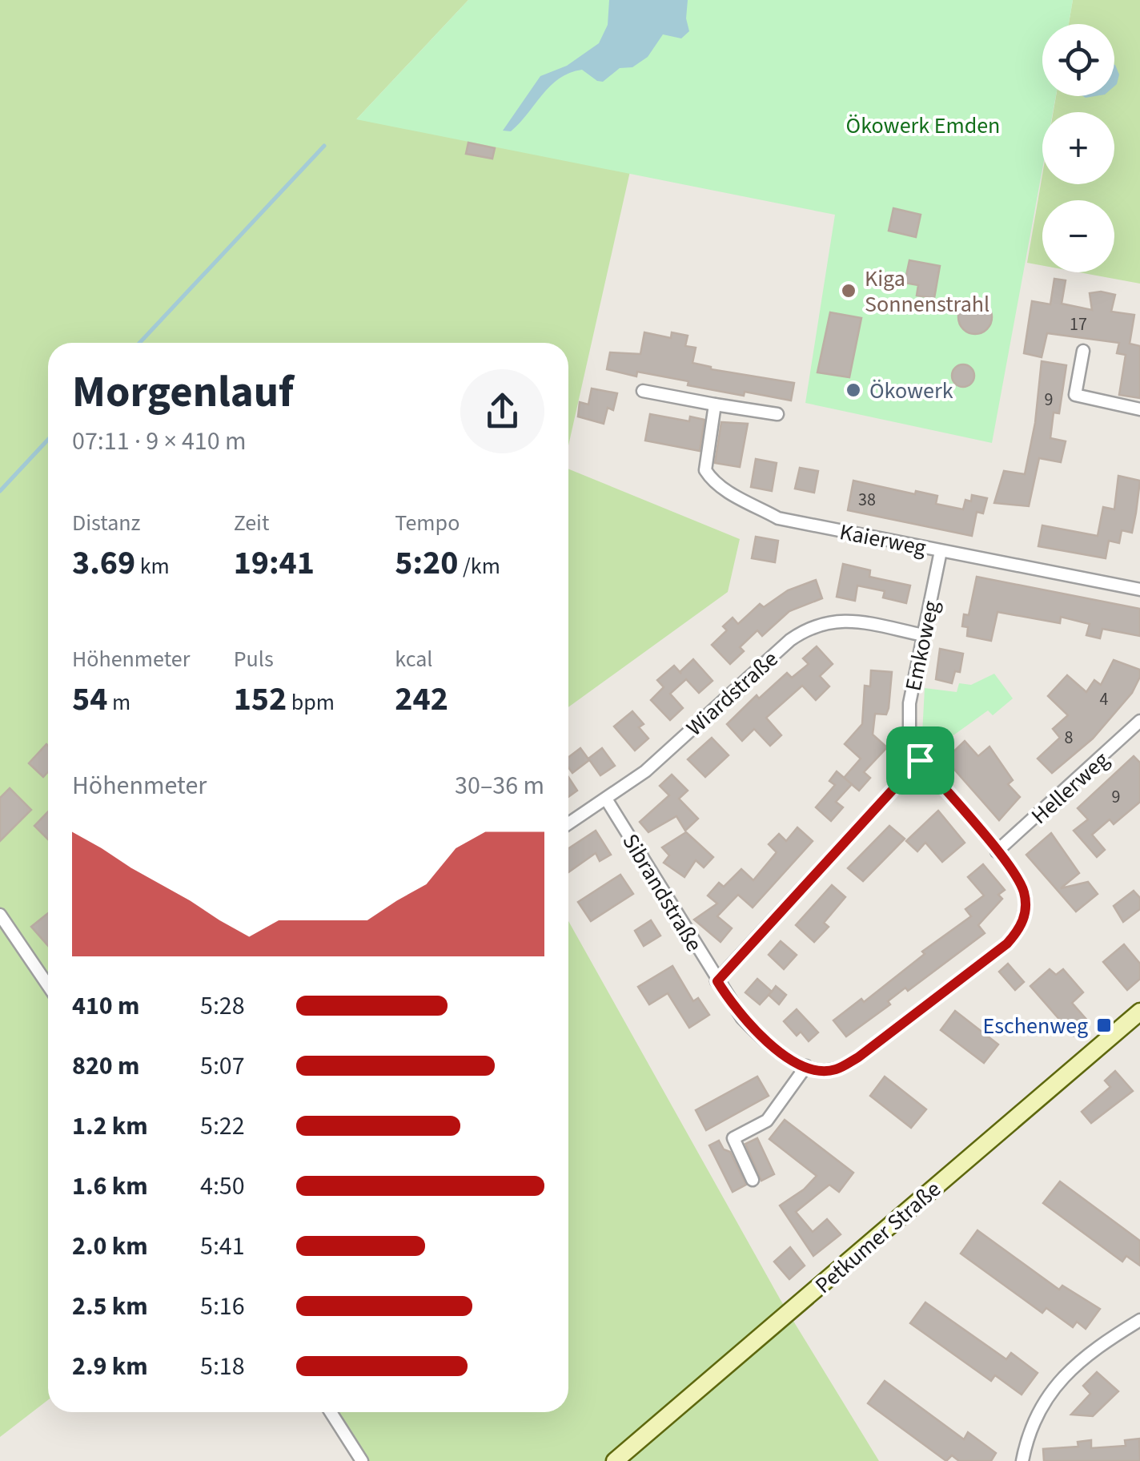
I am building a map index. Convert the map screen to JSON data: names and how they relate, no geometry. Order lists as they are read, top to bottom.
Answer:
{
  "streets": {
    "main road": ["Petkumer Straße"],
    "street": [
      "Kaierweg",
      "Emkoweg",
      "Wiardstraße",
      "Hellerweg",
      "Sibrandstraße"
    ]
  },
  "crossings": [
    ["Kaierweg", "Emkoweg"],
    ["Emkoweg", "Wiardstraße"],
    ["Emkoweg", "Hellerweg"],
    ["Emkoweg", "Sibrandstraße"],
    ["Wiardstraße", "Sibrandstraße"]
  ],
  "parks": ["Ökowerk Emden"],
  "places": {
    "other": ["Kiga Sonnenstrahl", "Ökowerk"],
    "transit": ["Eschenweg"]
  },
  "house_numbers": [
    "17",
    "9",
    "38",
    "4",
    "8",
    "9"
  ],
  "page": {
    "map_buttons": ["+", "−"],
    "heading": ["Morgenlauf", "07:11 · 9 × 410 m"],
    "stats": [
      ["Distanz", "3.69 km"],
      ["Zeit", "19:41"],
      ["Tempo", "5:20 /km"],
      ["Höhenmeter", "54 m"],
      ["Puls", "152 bpm"],
      ["kcal", "242"]
    ],
    "chart": ["Höhenmeter", "30–36 m"],
    "list": [
      {
        "name": "410 m",
        "note": "5:28"
      },
      {
        "name": "820 m",
        "note": "5:07"
      },
      {
        "name": "1.2 km",
        "note": "5:22"
      },
      {
        "name": "1.6 km",
        "note": "4:50"
      },
      {
        "name": "2.0 km",
        "note": "5:41"
      },
      {
        "name": "2.5 km",
        "note": "5:16"
      },
      {
        "name": "2.9 km",
        "note": "5:18"
      }
    ]
  }
}
